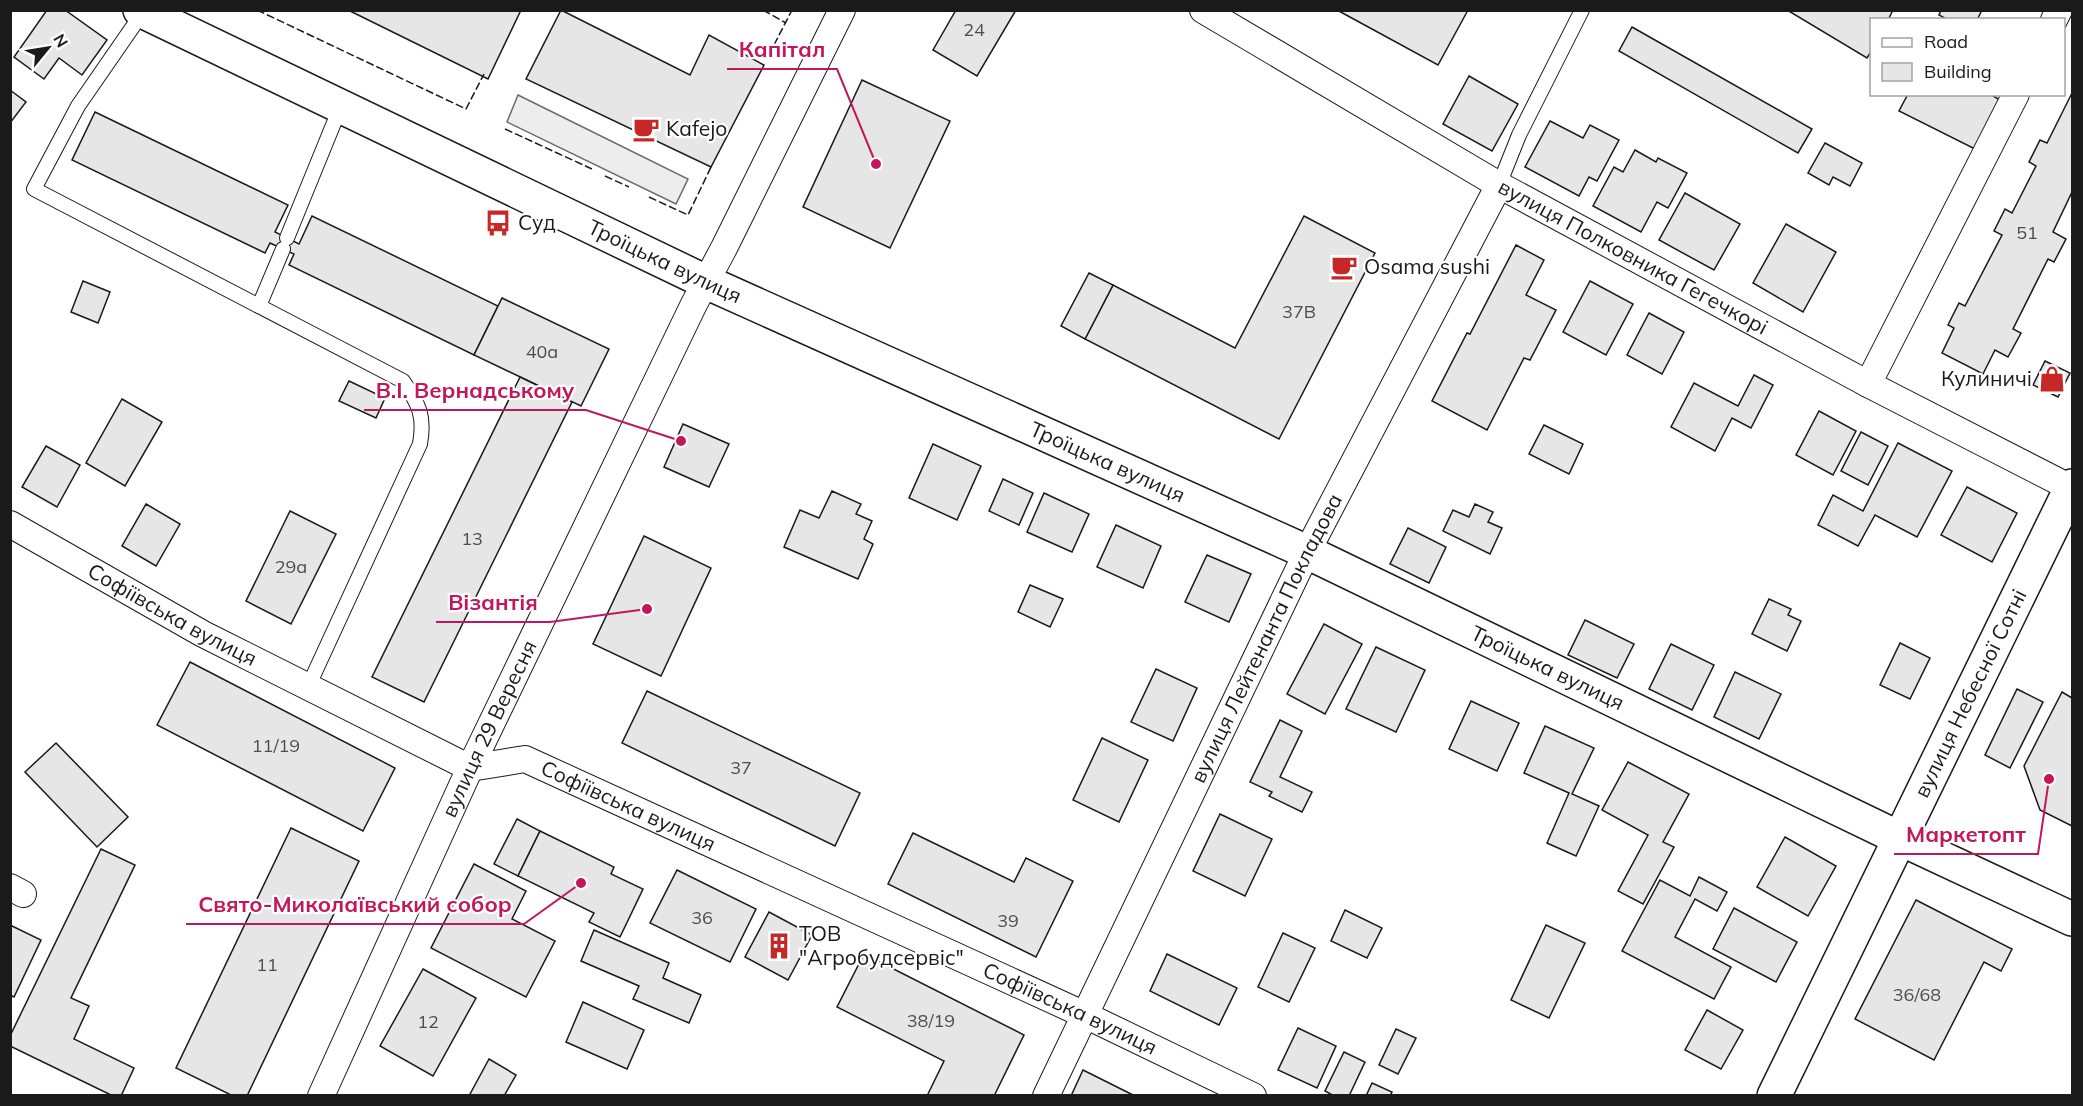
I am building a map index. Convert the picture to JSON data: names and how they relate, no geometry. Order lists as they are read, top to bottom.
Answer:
{
  "streets": {
    "main road": ["Троїцька вулиця", "вулиця Небесної Сотні"],
    "street": [
      "вулиця Полковника Гегечкорі",
      "Софіївська вулиця",
      "вулиця Лейтенанта Покладова",
      "вулиця 29 Вересня"
    ]
  },
  "crossings": [
    ["вулиця Полковника Гегечкорі", "вулиця Лейтенанта Покладова"],
    ["вулиця Полковника Гегечкорі", "вулиця Небесної Сотні"],
    ["Троїцька вулиця", "вулиця Лейтенанта Покладова"],
    ["Троїцька вулиця", "вулиця Небесної Сотні"],
    ["Троїцька вулиця", "вулиця 29 Вересня"],
    ["Софіївська вулиця", "вулиця Лейтенанта Покладова"],
    ["Софіївська вулиця", "вулиця 29 Вересня"]
  ],
  "places": {
    "cafe": ["Kafejo", "Osama sushi"],
    "other": [
      "Капітал",
      "В.І. Вернадському",
      "Візантія",
      "Маркетопт",
      "Свято-Миколаївський собор"
    ],
    "bus stop": ["Суд"],
    "shop": ["Кулиничі"],
    "building": ["ТОВ \"Агробудсервіс\""]
  },
  "house_numbers": [
    "24",
    "51",
    "37В",
    "40а",
    "13",
    "29а",
    "11/19",
    "37",
    "36",
    "39",
    "11",
    "36/68",
    "38/19",
    "12"
  ],
  "legend": ["Road", "Building"],
  "north": "top right"
}
